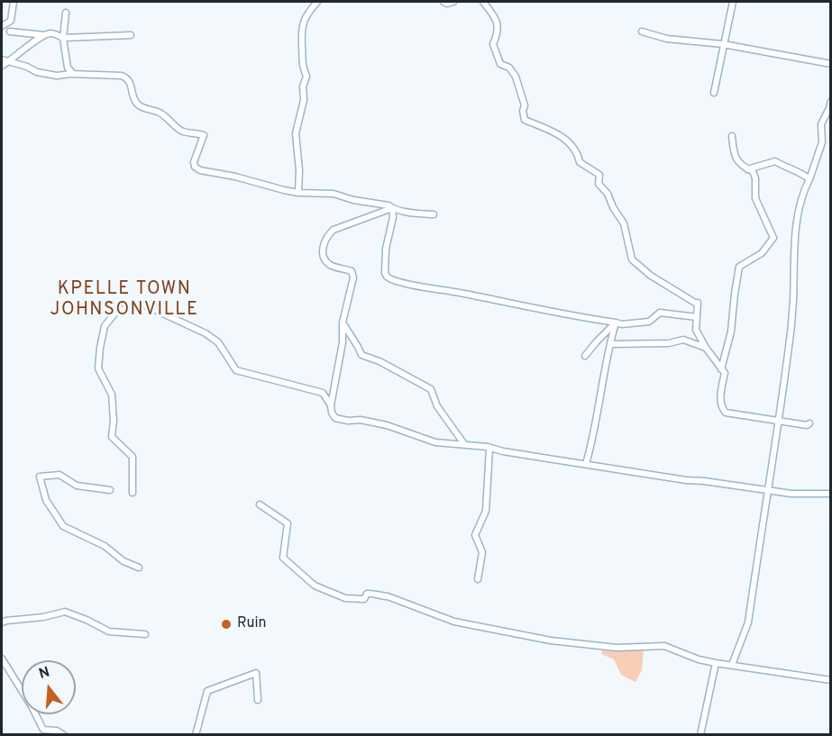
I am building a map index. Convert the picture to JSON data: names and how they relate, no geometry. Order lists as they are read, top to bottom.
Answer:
{
  "districts": ["KPELLE TOWN JOHNSONVILLE"],
  "places": ["Ruin"],
  "north": "top"
}
